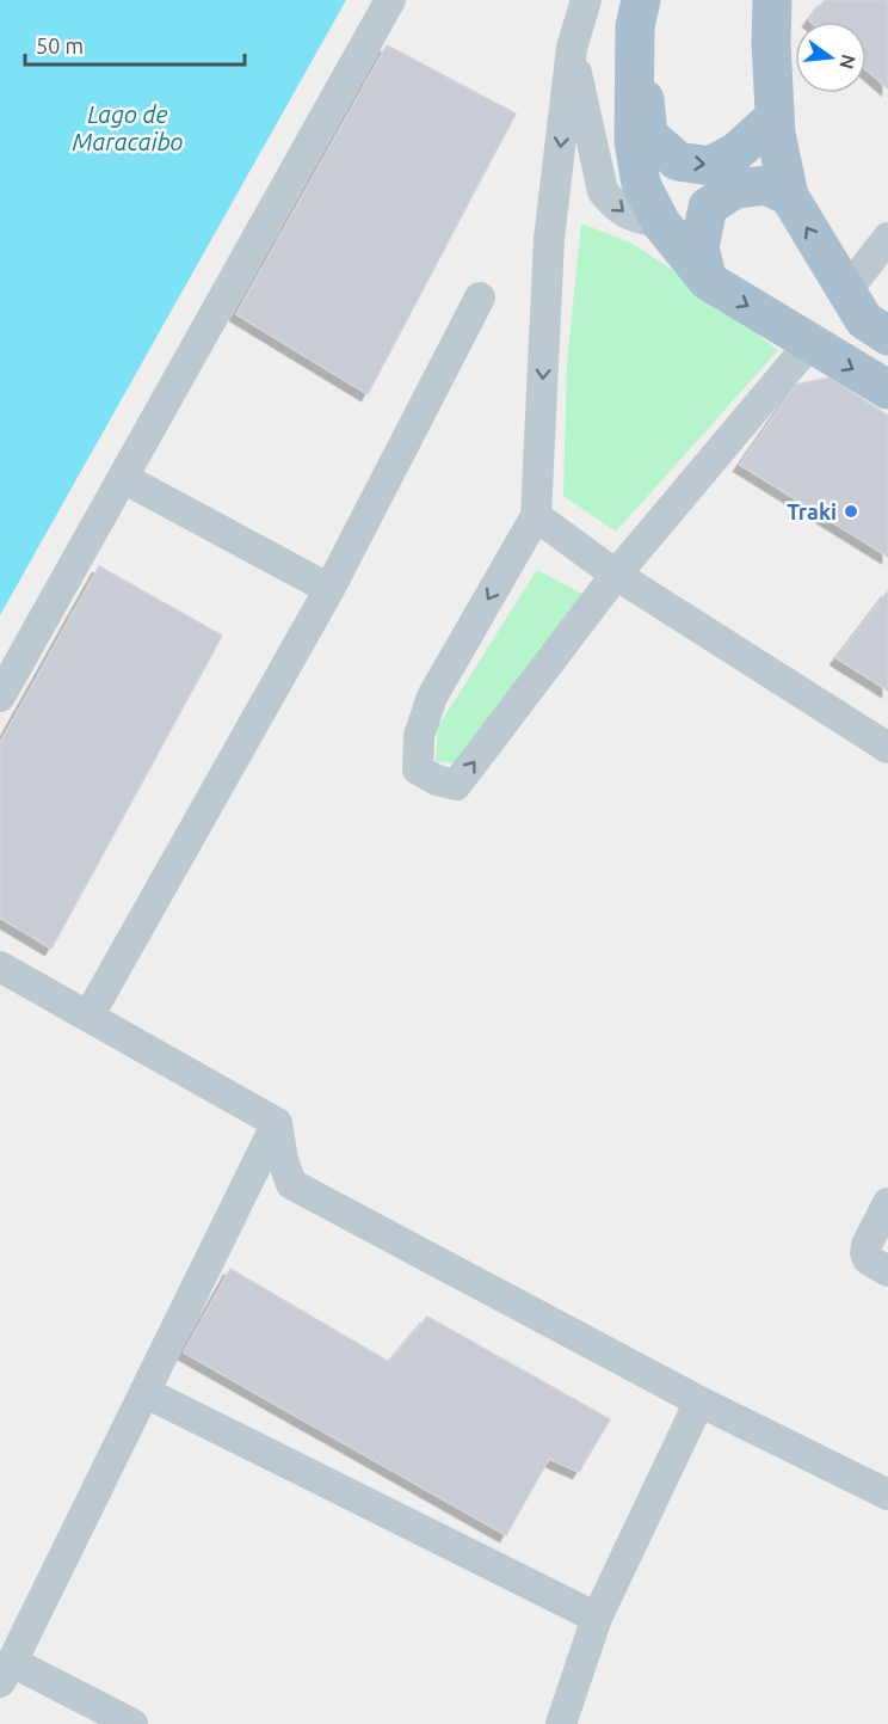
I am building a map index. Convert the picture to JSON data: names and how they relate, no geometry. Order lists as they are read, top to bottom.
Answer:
{
  "water": ["Lago de Maracaibo"],
  "places": ["Traki"],
  "scale_bar": "50 m",
  "north": "right"
}
